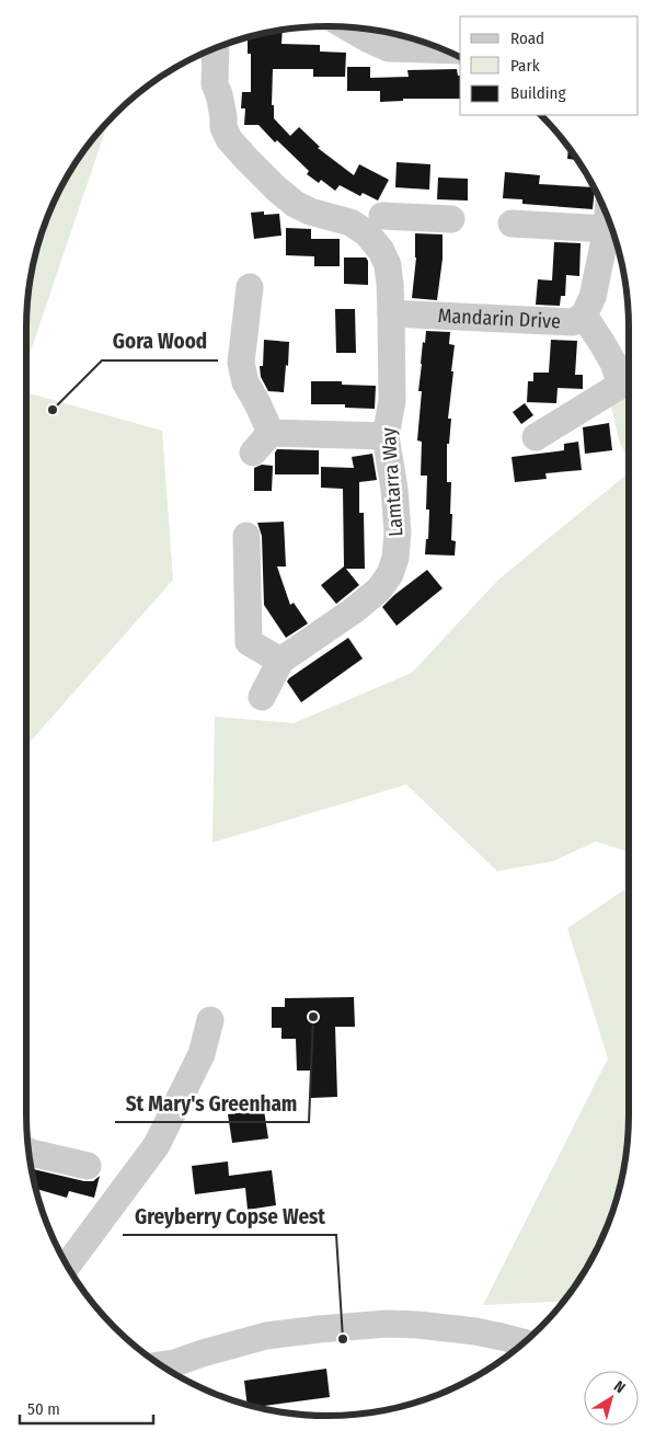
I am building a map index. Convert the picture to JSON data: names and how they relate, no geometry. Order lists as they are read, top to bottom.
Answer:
{
  "streets": {
    "street": ["Mandarin Drive", "Lamtarra Way"]
  },
  "crossings": [
    ["Mandarin Drive", "Lamtarra Way"]
  ],
  "places": ["Gora Wood", "St Mary's Greenham", "Greyberry Copse West"],
  "legend": ["Road", "Park", "Building"],
  "scale_bar": "50 m",
  "north": "top right"
}
